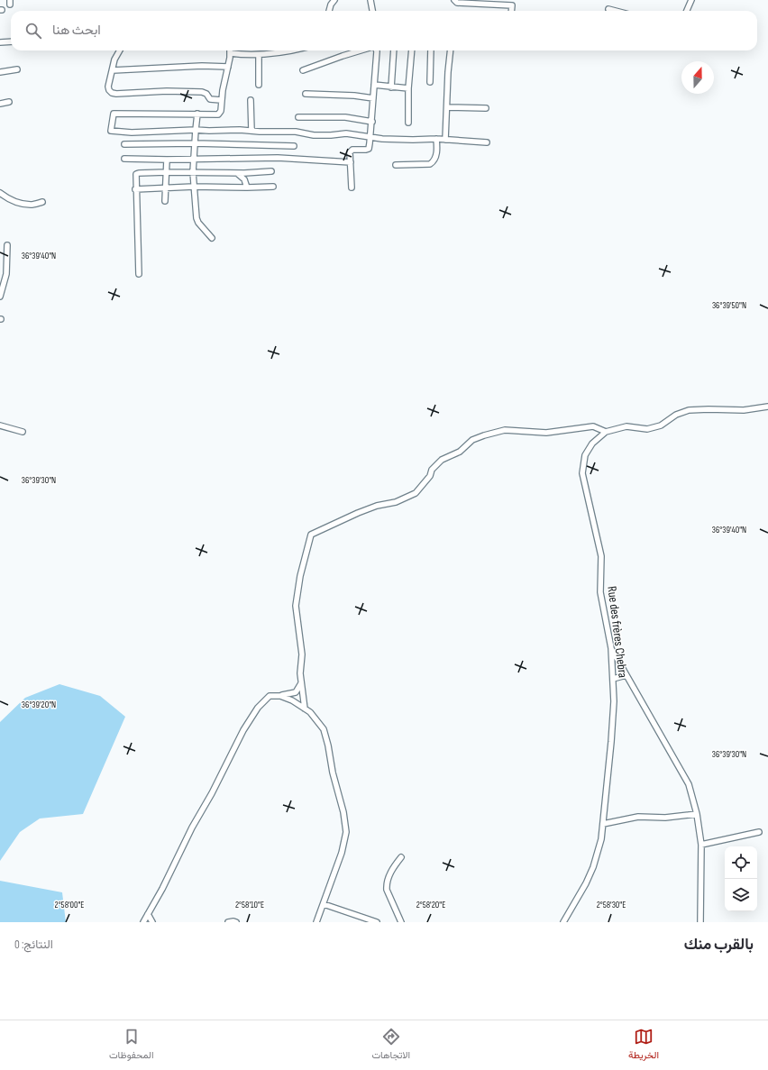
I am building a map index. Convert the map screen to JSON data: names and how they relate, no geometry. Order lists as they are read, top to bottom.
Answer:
{
  "streets": {
    "street": ["Rue des frères Chebra"]
  },
  "north": "top",
  "page": {
    "search": "ابحث هنا",
    "heading": ["بالقرب منك", "النتائج: 0"],
    "nav": ["الخريطة", "الاتجاهات", "المحفوظات"]
  },
  "coordinates": [
    "36°39'40\"N",
    "36°39'50\"N",
    "36°39'30\"N",
    "36°39'20\"N",
    "2°58'00\"E",
    "2°58'10\"E",
    "2°58'20\"E",
    "2°58'30\"E"
  ]
}
